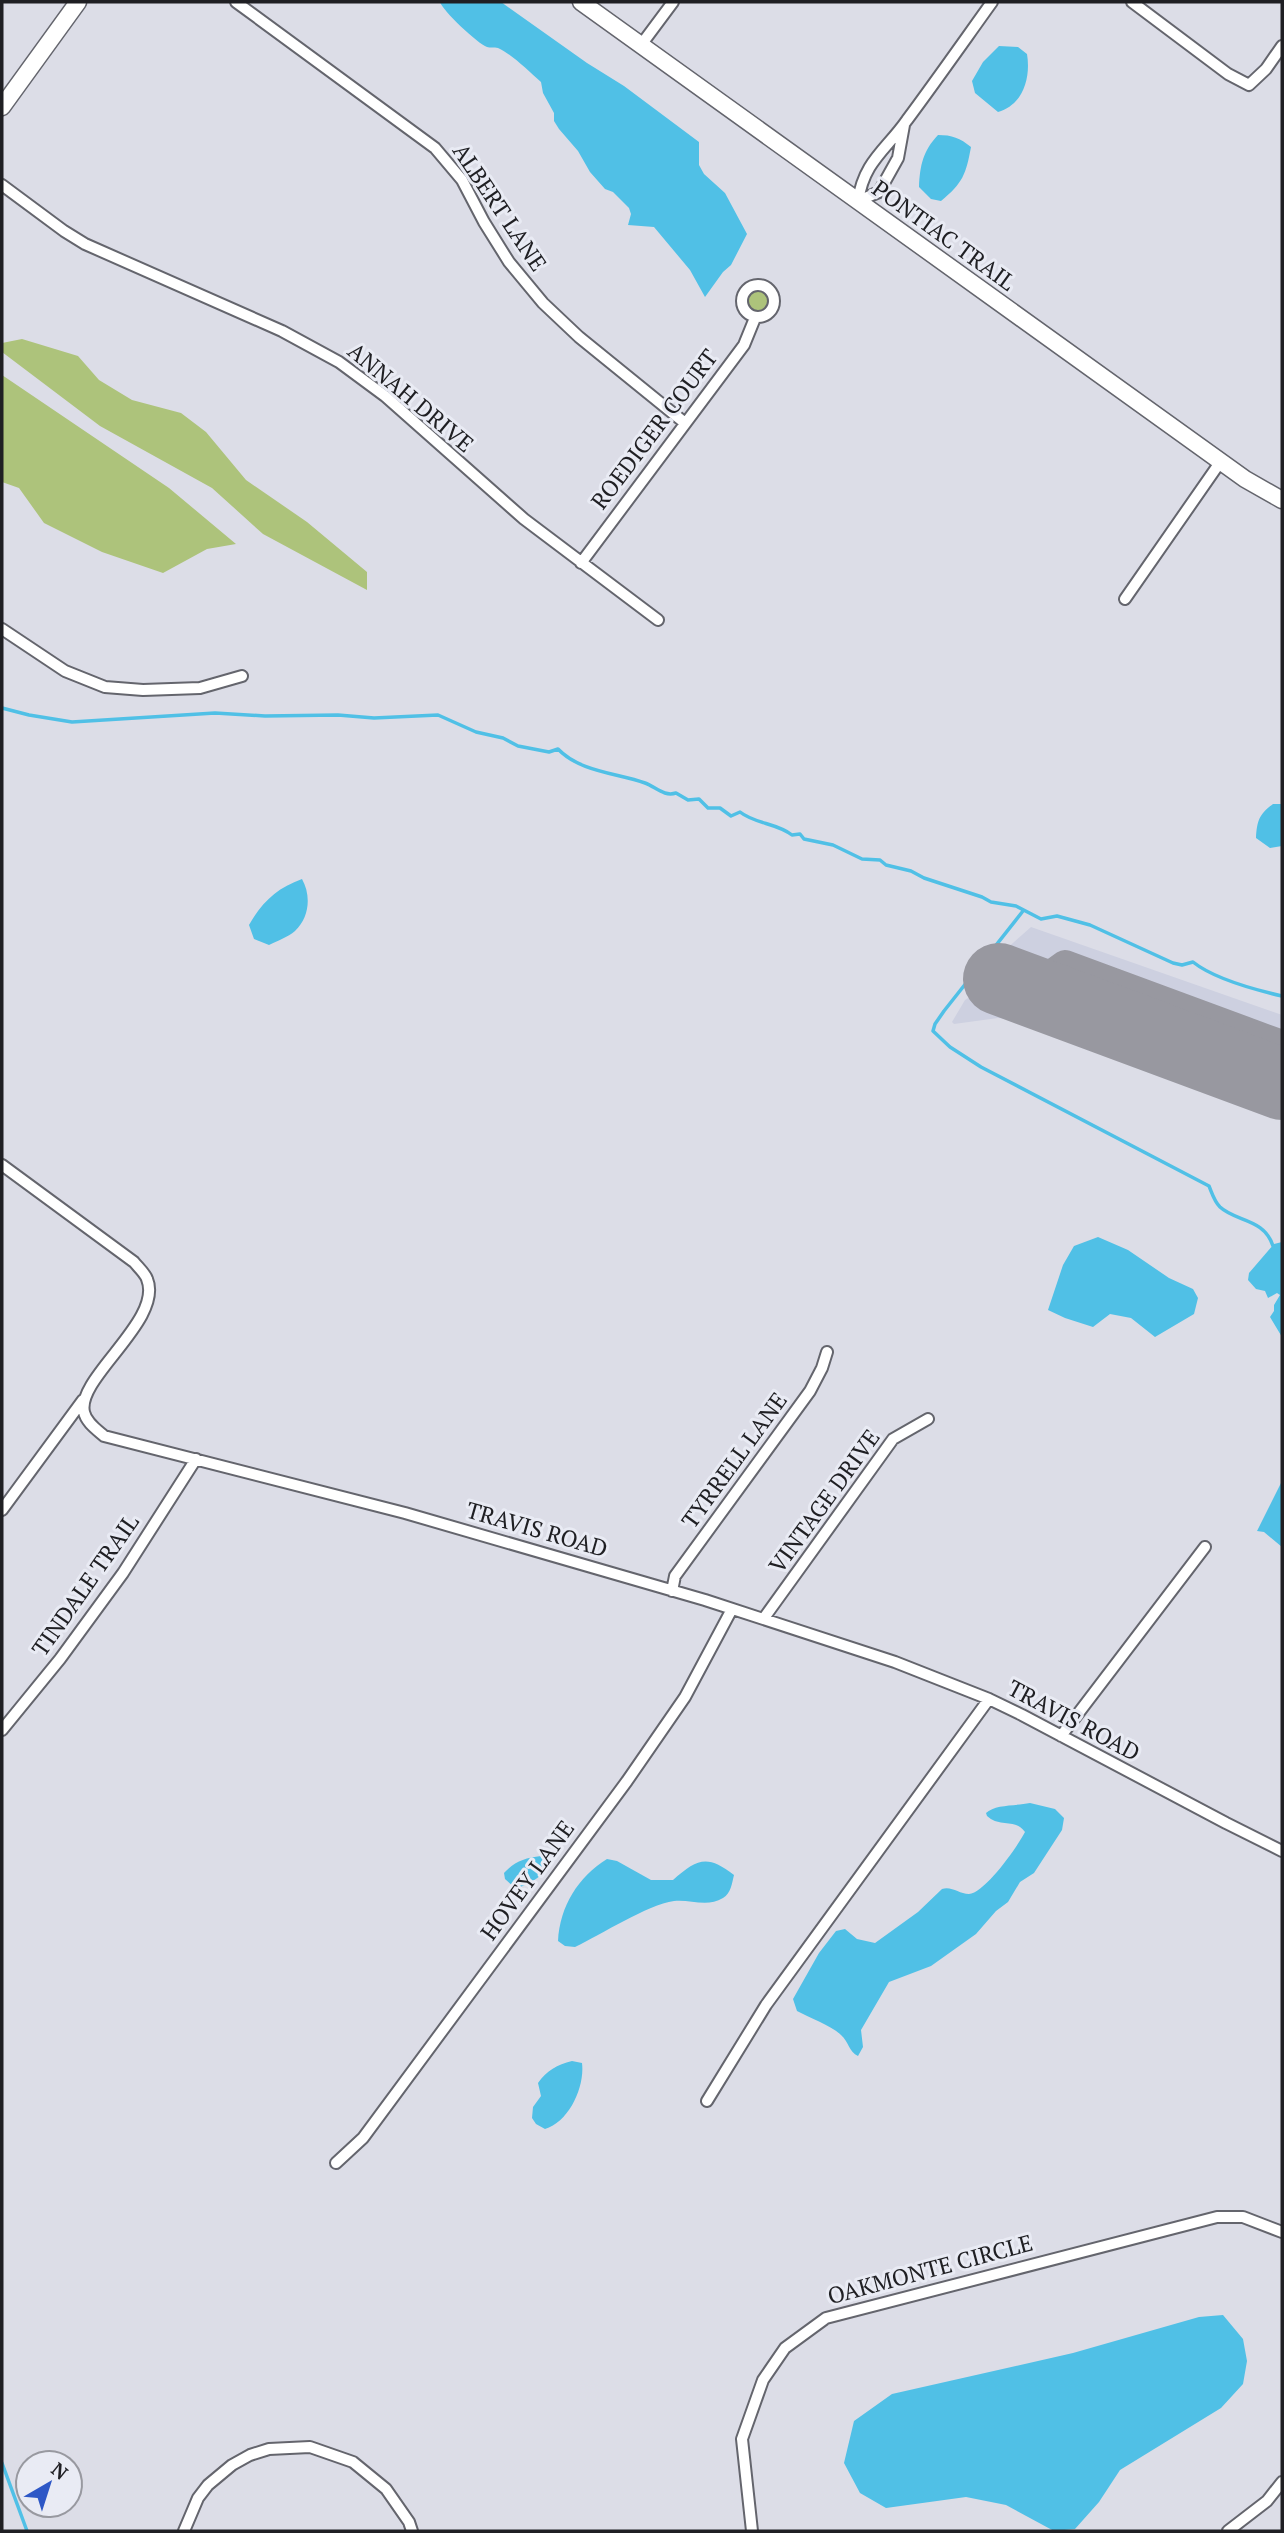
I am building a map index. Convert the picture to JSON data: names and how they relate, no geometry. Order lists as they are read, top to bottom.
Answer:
{
  "streets": {
    "main road": ["PONTIAC TRAIL"],
    "street": [
      "ALBERT LANE",
      "ANNAH DRIVE",
      "ROEDIGER COURT",
      "TYRRELL LANE",
      "VINTAGE DRIVE",
      "TRAVIS ROAD",
      "TINDALE TRAIL",
      "HOVEY LANE",
      "OAKMONTE CIRCLE"
    ]
  },
  "crossings": [
    ["ALBERT LANE", "ROEDIGER COURT"],
    ["ANNAH DRIVE", "ROEDIGER COURT"],
    ["TYRRELL LANE", "TRAVIS ROAD"],
    ["VINTAGE DRIVE", "TRAVIS ROAD"],
    ["TRAVIS ROAD", "TINDALE TRAIL"],
    ["TRAVIS ROAD", "HOVEY LANE"]
  ],
  "north": "top right"
}
